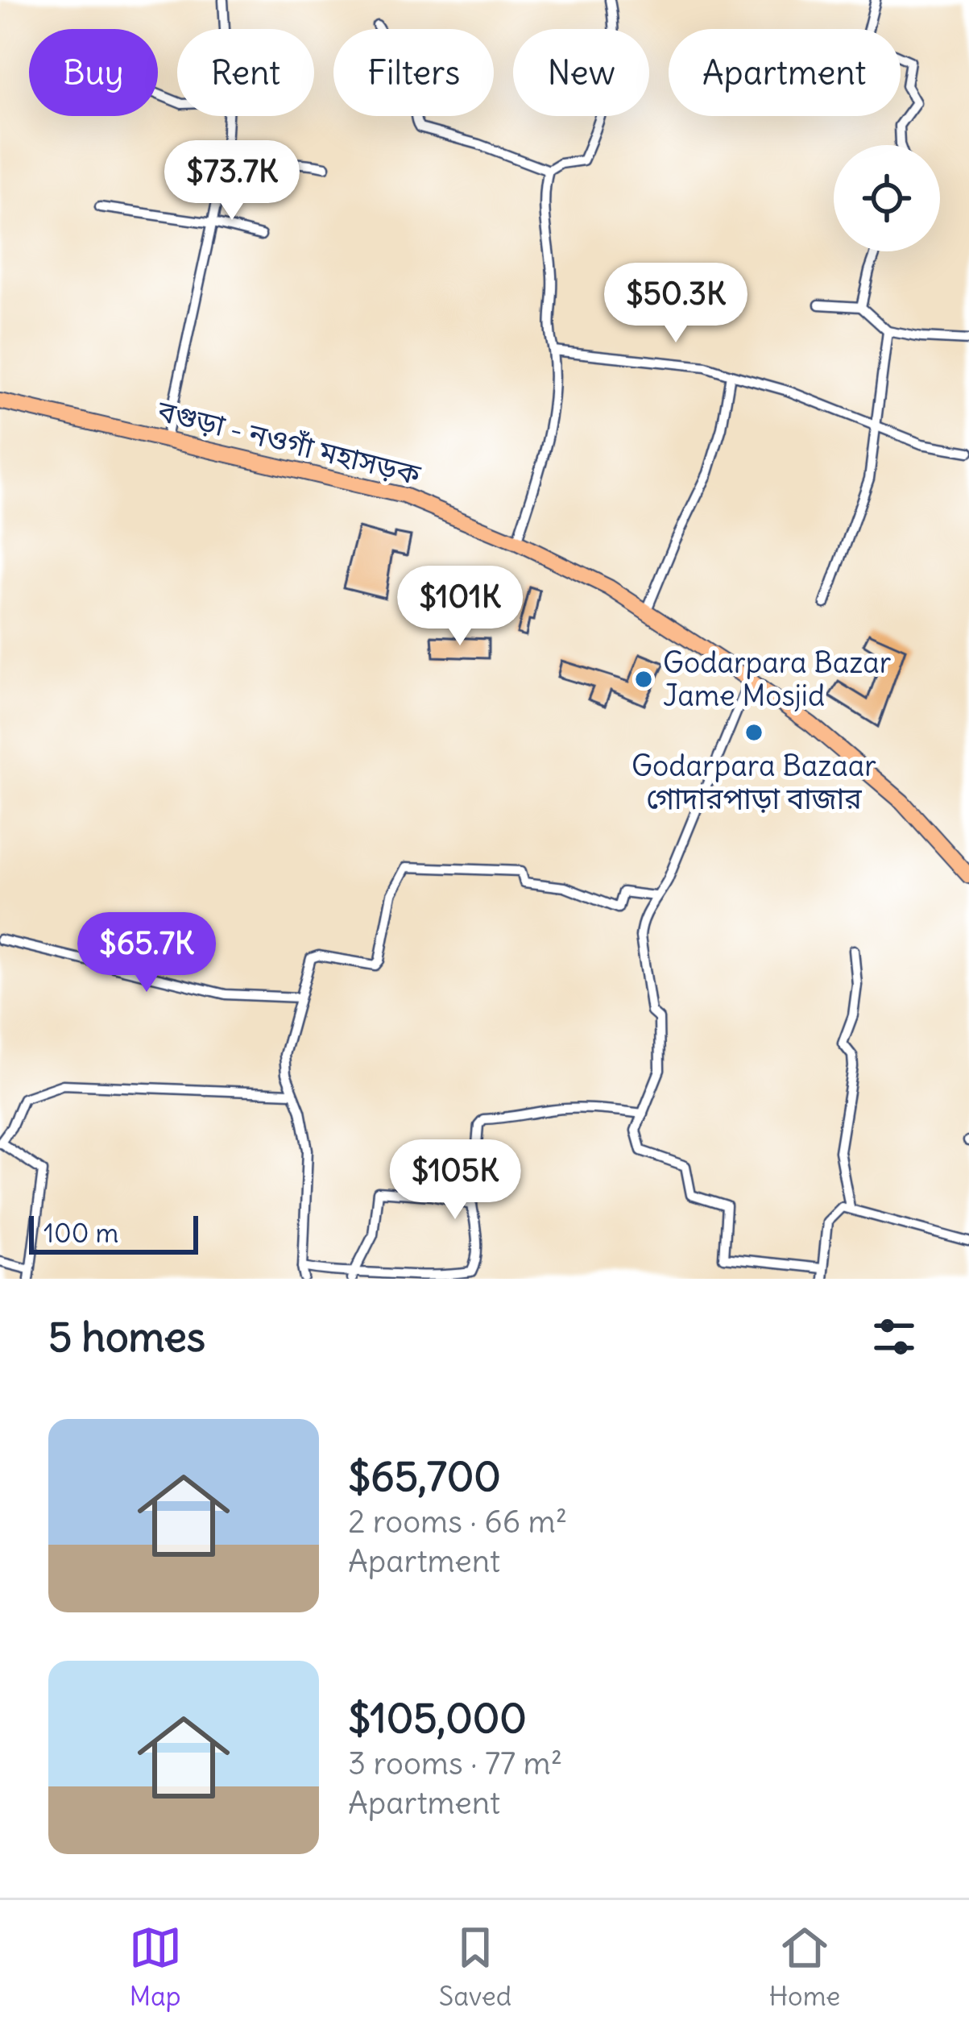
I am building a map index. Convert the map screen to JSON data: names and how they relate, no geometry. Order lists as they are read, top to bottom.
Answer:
{
  "streets": {
    "main road": ["বগুড়া - নওগাঁ মহাসড়ক"]
  },
  "places": ["Godarpara Bazar Jame Mosjid", "Godarpara Bazaar গোদারপাড়া বাজার"],
  "scale_bar": "100 m",
  "page": {
    "chip": [
      "Buy",
      "Rent",
      "Filters",
      "New",
      "Apartment"
    ],
    "price": [
      "$73.7K",
      "$50.3K",
      "$101K",
      "$65.7K",
      "$105K"
    ],
    "scale": "100 m",
    "heading": "5 homes",
    "list": [
      {
        "name": "$65,700",
        "note": "2 rooms · 66 m² · Apartment"
      },
      {
        "name": "$105,000",
        "note": "3 rooms · 77 m² · Apartment"
      }
    ],
    "tabs": ["Map", "Saved", "Home"]
  }
}
